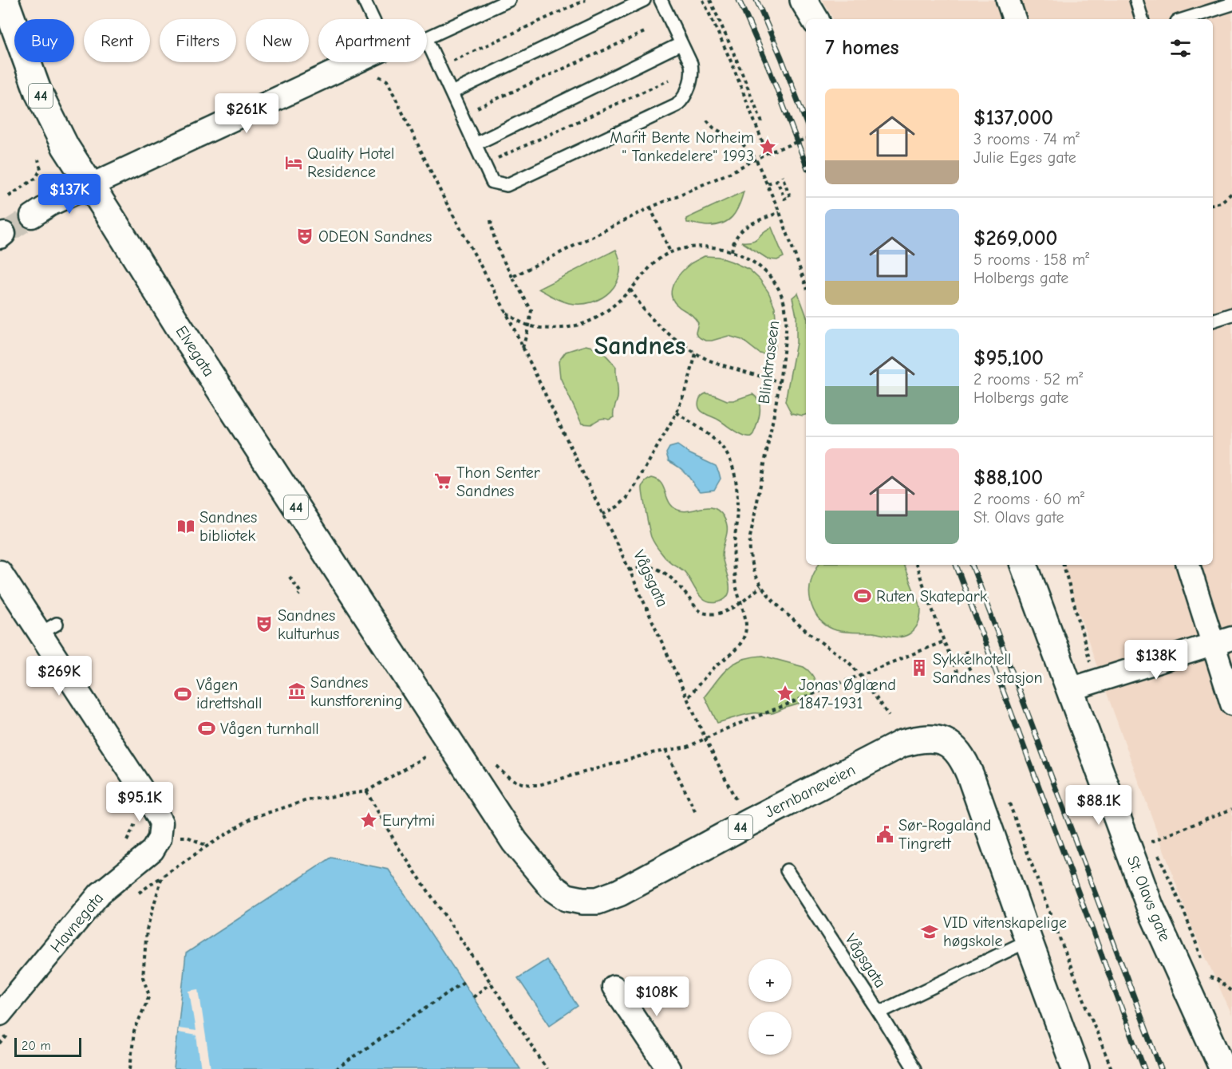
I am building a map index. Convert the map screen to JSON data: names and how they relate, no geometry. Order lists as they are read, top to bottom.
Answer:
{
  "streets": {
    "main road": [
      "44",
      "Elvegata",
      "Jernbaneveien",
      "St. Olavs gate"
    ],
    "street": ["Havnegata"],
    "lane": ["Vågsgata"],
    "path": ["Blinktraseen"]
  },
  "crossings": [
    ["Elvegata", "Jernbaneveien"],
    ["Blinktraseen", "Vågsgata"],
    ["Vågsgata", "Jernbaneveien"]
  ],
  "districts": ["Sandnes"],
  "places": {
    "place": ["Marit Bente Norheim \" Tankedelere\" 1993", "Jonas Øglænd 1847-1931", "Eurytmi"],
    "hotel": ["Quality Hotel Residence"],
    "theatre": ["ODEON Sandnes", "Sandnes kulturhus"],
    "supermarket": ["Thon Senter Sandnes"],
    "library": ["Sandnes bibliotek"],
    "sports": ["Ruten Skatepark", "Vågen idrettshall", "Vågen turnhall"],
    "building": ["Sykkelhotell Sandnes stasjon"],
    "museum": ["Sandnes kunstforening"],
    "public building": ["Sør-Rogaland Tingrett"],
    "school or university": ["VID vitenskapelige høgskole"]
  },
  "scale_bar": "20 m",
  "page": {
    "chip": [
      "Buy",
      "Rent",
      "Filters",
      "New",
      "Apartment"
    ],
    "heading": "7 homes",
    "list": [
      {
        "name": "$137,000",
        "note": "3 rooms · 74 m² · Julie Eges gate"
      },
      {
        "name": "$269,000",
        "note": "5 rooms · 158 m² · Holbergs gate"
      },
      {
        "name": "$95,100",
        "note": "2 rooms · 52 m² · Holbergs gate"
      },
      {
        "name": "$88,100",
        "note": "2 rooms · 60 m² · St. Olavs gate"
      }
    ],
    "price": [
      "$261K",
      "$137K",
      "$138K",
      "$269K",
      "$95.1K",
      "$88.1K",
      "$108K"
    ],
    "map_buttons": ["+", "−"],
    "scale": "20 m"
  }
}
